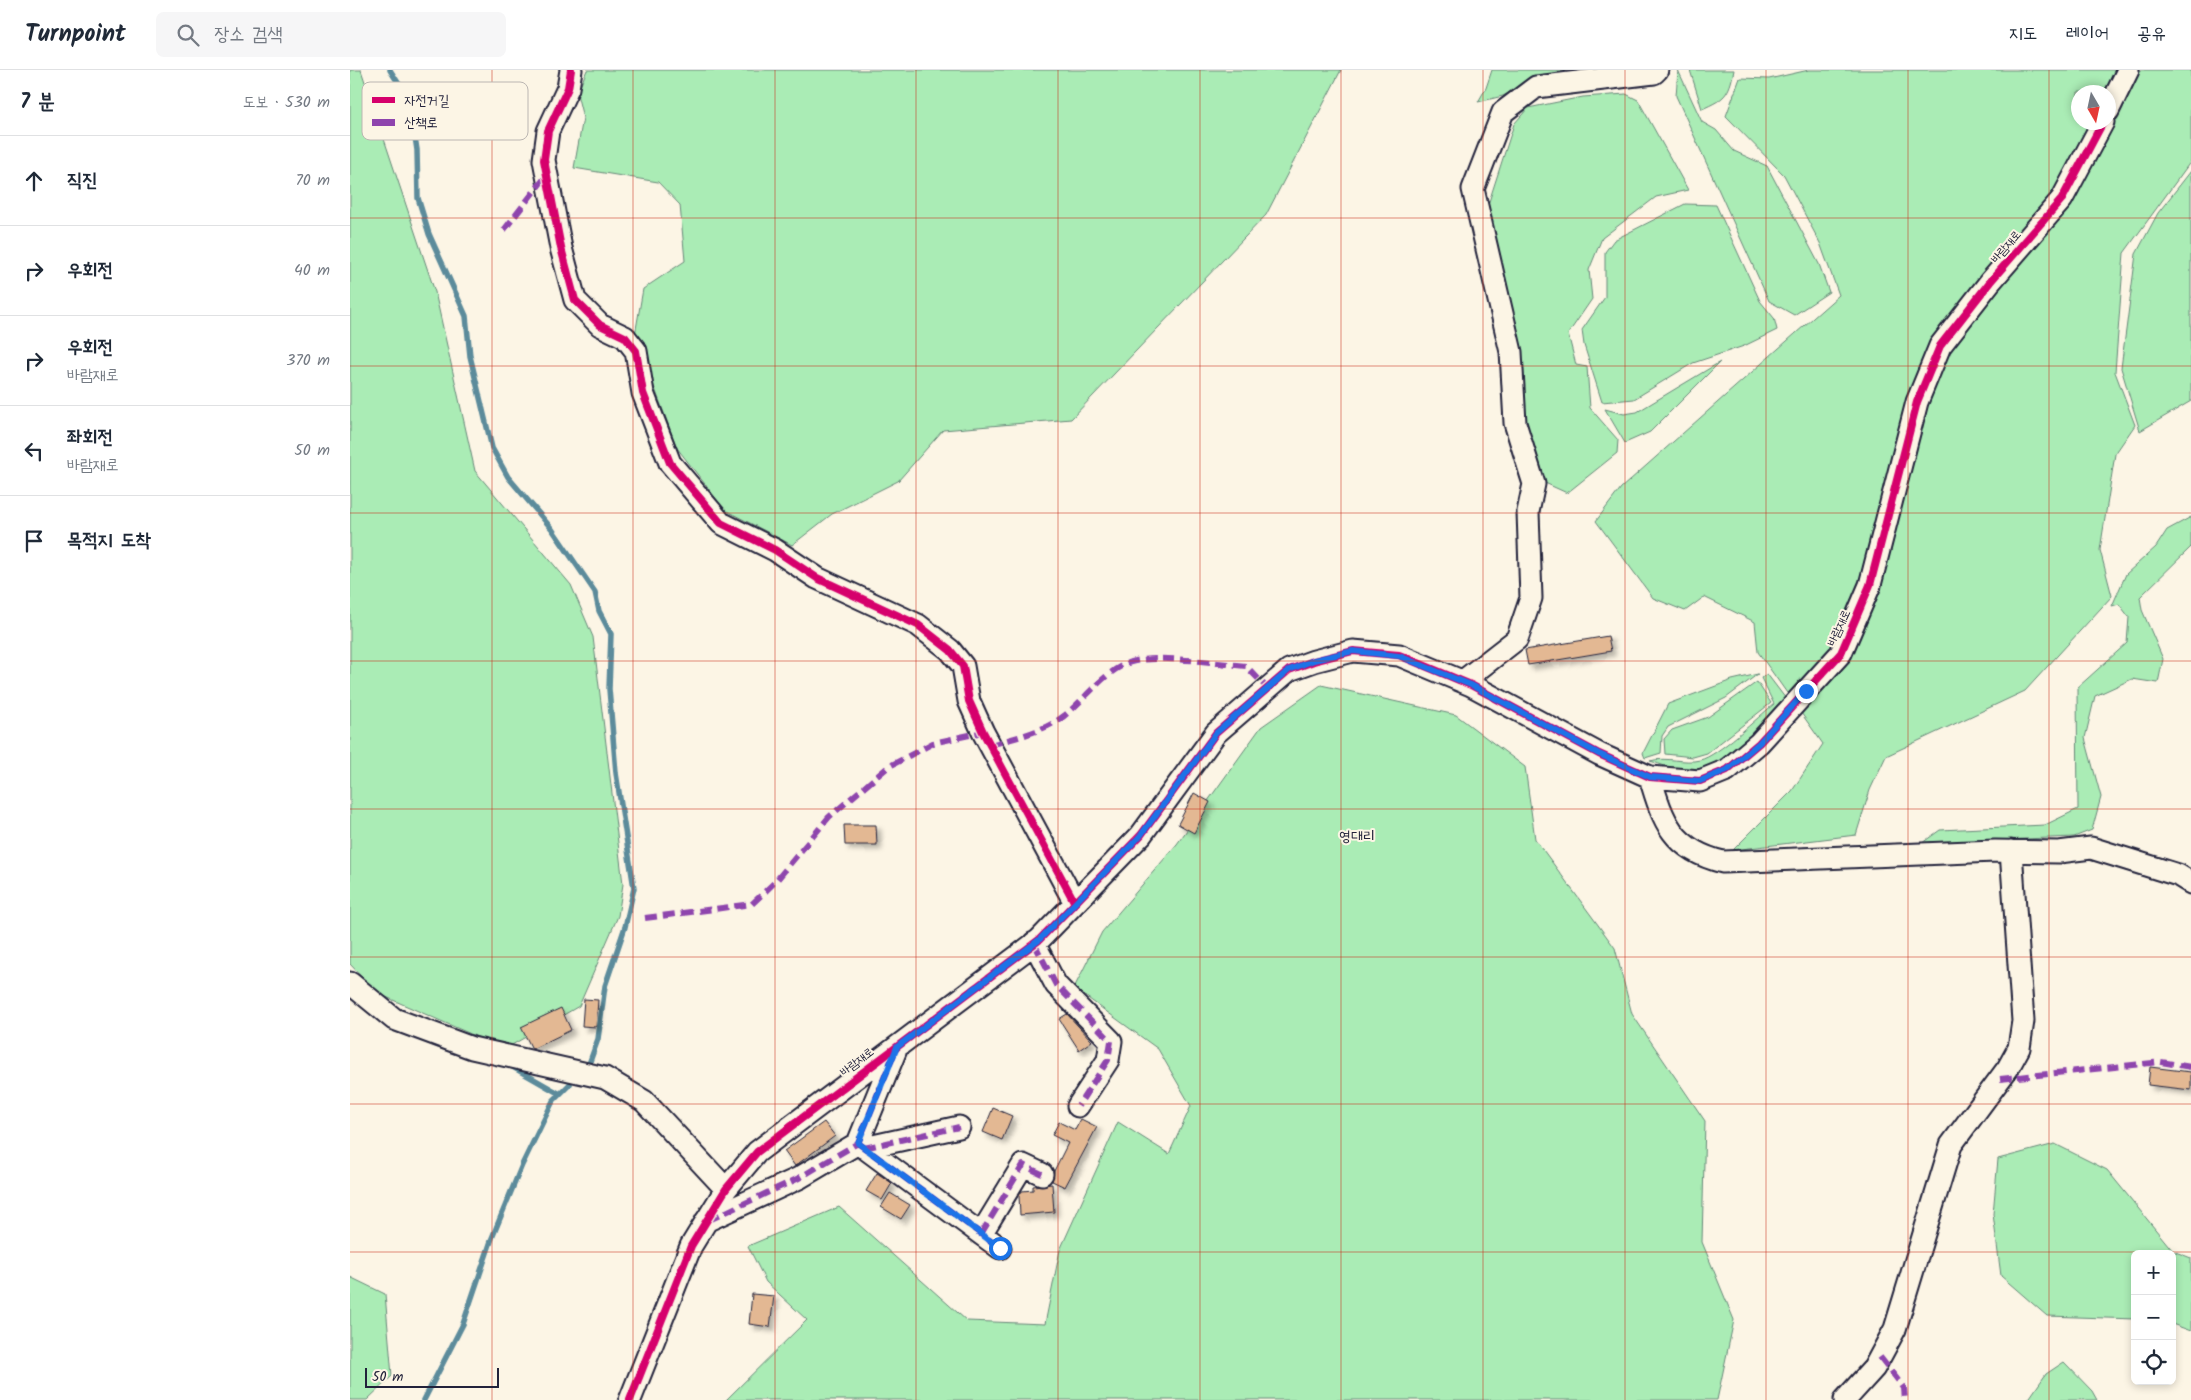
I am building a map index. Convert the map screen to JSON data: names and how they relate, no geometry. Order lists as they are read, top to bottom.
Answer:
{
  "streets": {
    "street": ["바람재로"]
  },
  "districts": ["영대리"],
  "legend": ["자전거길", "산책로"],
  "scale_bar": "50 m",
  "north": "bottom",
  "page": {
    "header": "Turnpoint",
    "search": "장소 검색",
    "nav": ["지도", "레이어", "공유"],
    "heading": ["7 분", "도보 · 530 m"],
    "list": [
      ["직진", "70 m"],
      ["우회전", "40 m"],
      ["우회전", "바람재로", "370 m"],
      ["좌회전", "바람재로", "50 m"],
      "목적지 도착"
    ],
    "map_buttons": ["+", "−"],
    "scale": "50 m"
  }
}
